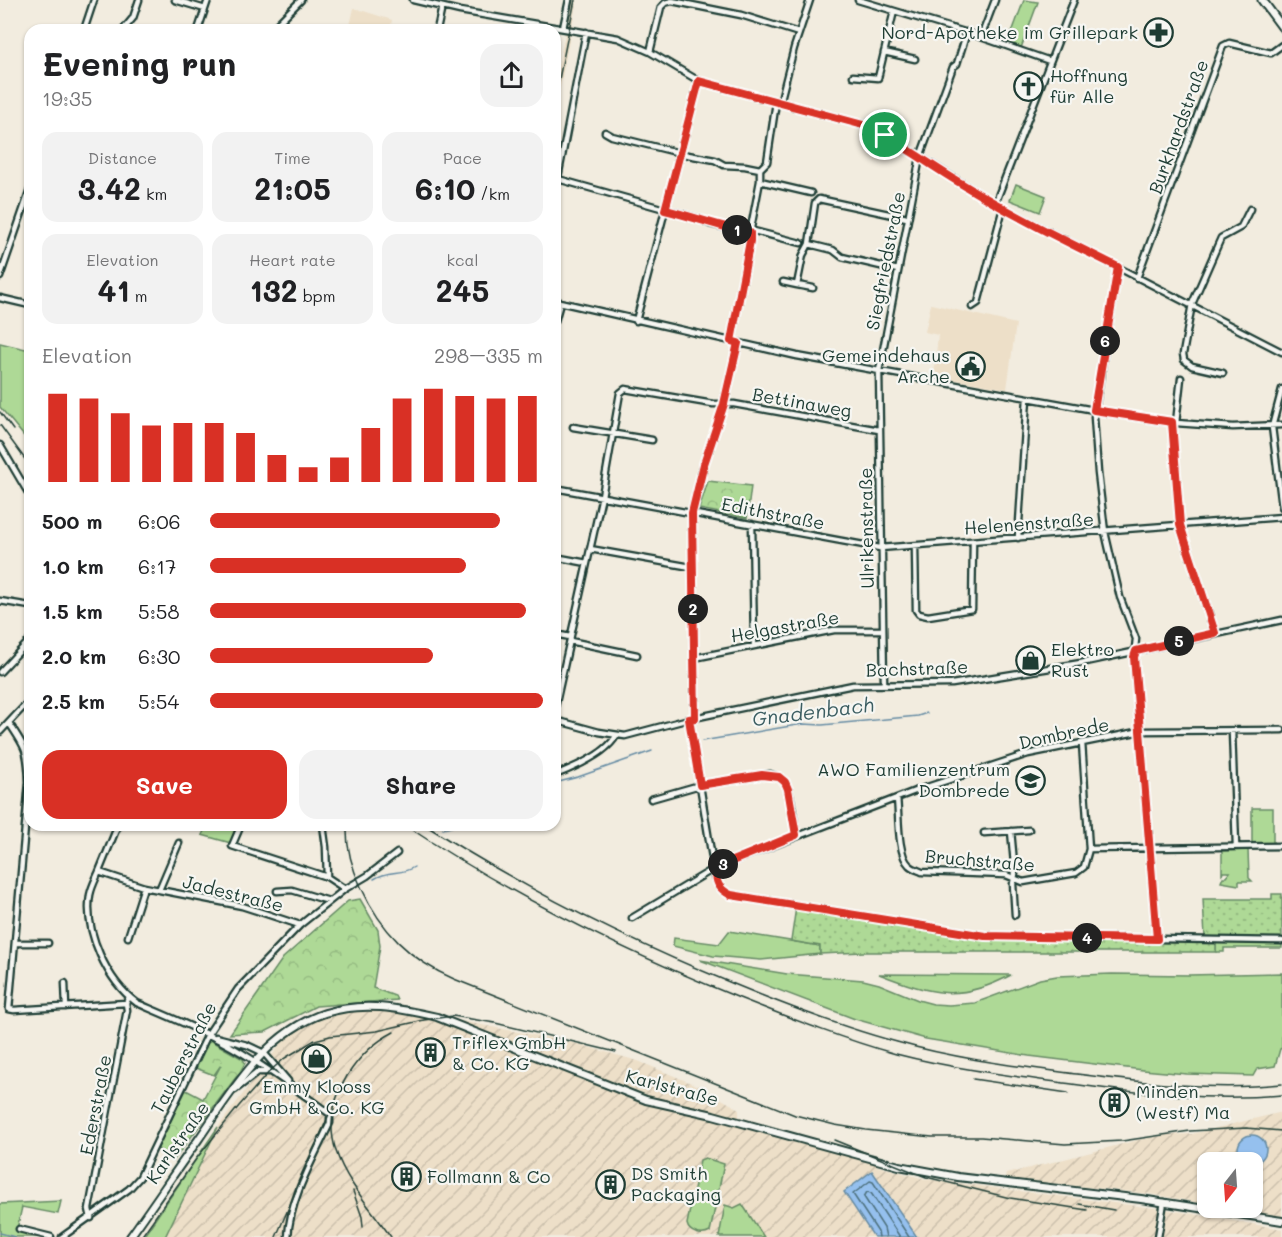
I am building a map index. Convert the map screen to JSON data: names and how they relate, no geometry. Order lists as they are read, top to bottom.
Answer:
{
  "streets": {
    "street": [
      "Burkhardstraße",
      "Siegfriedstraße",
      "Bettinaweg",
      "Edithstraße",
      "Helenenstraße",
      "Ulrikenstraße",
      "Helgastraße",
      "Bachstraße",
      "Dombrede",
      "Bruchstraße",
      "Jadestraße",
      "Tauberstraße",
      "Karlstraße",
      "Ederstraße"
    ]
  },
  "crossings": [
    ["Siegfriedstraße", "Ulrikenstraße"],
    ["Bettinaweg", "Edithstraße"],
    ["Bettinaweg", "Ulrikenstraße"],
    ["Edithstraße", "Helenenstraße"],
    ["Edithstraße", "Ulrikenstraße"],
    ["Helenenstraße", "Ulrikenstraße"],
    ["Ulrikenstraße", "Helgastraße"],
    ["Ulrikenstraße", "Bachstraße"],
    ["Dombrede", "Bruchstraße"],
    ["Jadestraße", "Tauberstraße"],
    ["Tauberstraße", "Ederstraße"]
  ],
  "water": ["Gnadenbach"],
  "places": {
    "pharmacy": ["Nord-Apotheke im Grillepark"],
    "church": ["Hoffnung für Alle"],
    "public building": ["Gemeindehaus Arche"],
    "shop": ["Elektro Rust", "Emmy Klooss GmbH & Co. KG"],
    "school or university": ["AWO Familienzentrum Dombrede"],
    "building": [
      "Triflex GmbH & Co. KG",
      "Minden (Westf) Ma",
      "Follmann & Co",
      "DS Smith Packaging"
    ]
  },
  "north": "bottom",
  "page": {
    "heading": ["Evening run", "19:35"],
    "stats": [
      ["Distance", "3.42 km"],
      ["Time", "21:05"],
      ["Pace", "6:10 /km"],
      ["Elevation", "41 m"],
      ["Heart rate", "132 bpm"],
      ["kcal", "245"]
    ],
    "pins": [
      "1",
      "6",
      "2",
      "5",
      "3",
      "4"
    ],
    "chart": ["Elevation", "298–335 m"],
    "list": [
      {
        "name": "500 m",
        "note": "6:06"
      },
      {
        "name": "1.0 km",
        "note": "6:17"
      },
      {
        "name": "1.5 km",
        "note": "5:58"
      },
      {
        "name": "2.0 km",
        "note": "6:30"
      },
      {
        "name": "2.5 km",
        "note": "5:54"
      }
    ],
    "buttons": ["Save", "Share"]
  }
}
